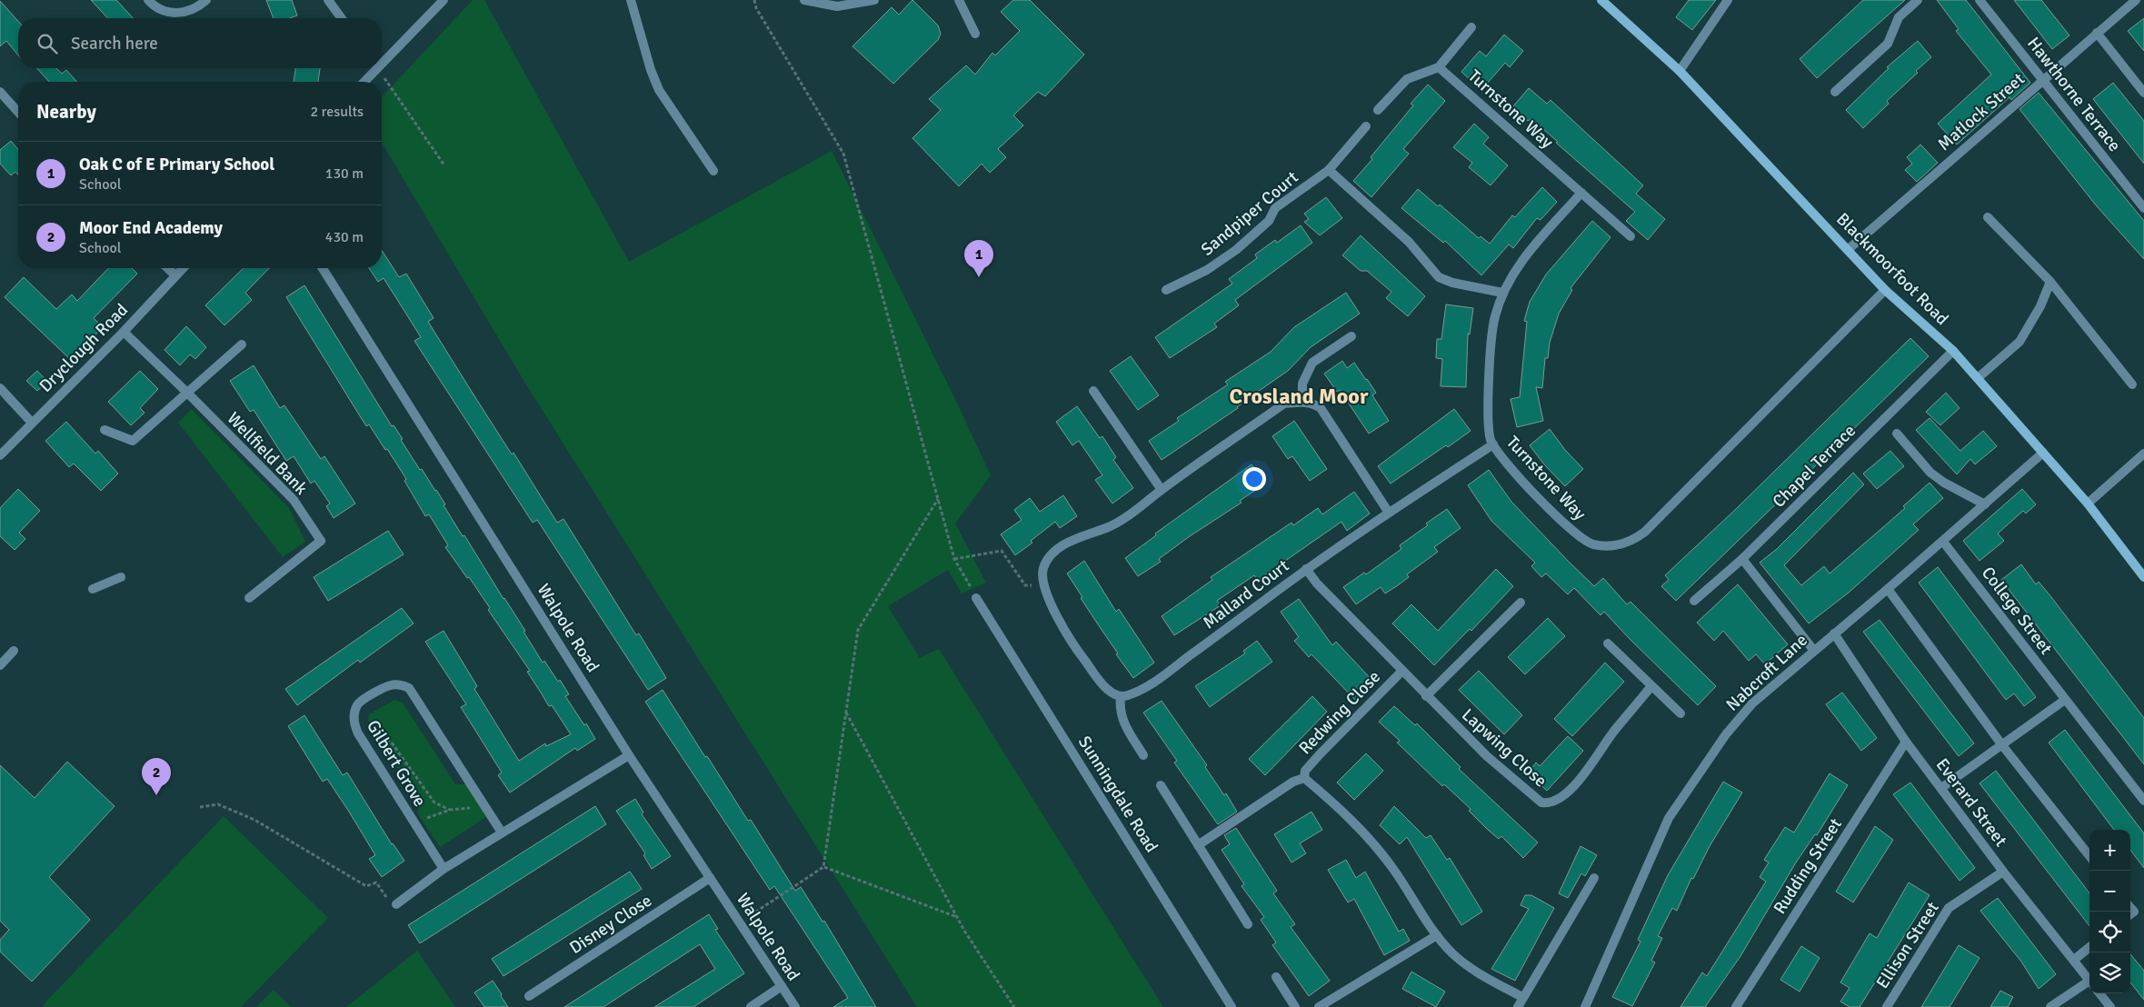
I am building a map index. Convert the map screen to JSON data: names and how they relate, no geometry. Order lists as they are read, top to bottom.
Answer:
{
  "streets": {
    "street": [
      "Hawthorne Terrace",
      "Turnstone Way",
      "Matlock Street",
      "Sandpiper Court",
      "Blackmoorfoot Road",
      "Dryclough Road",
      "Wellfield Bank",
      "Chapel Terrace",
      "Mallard Court",
      "College Street",
      "Walpole Road",
      "Nabcroft Lane",
      "Redwing Close",
      "Lapwing Close",
      "Gilbert Grove",
      "Sunningdale Road",
      "Everard Street",
      "Rudding Street",
      "Disney Close",
      "Ellison Street"
    ]
  },
  "crossings": [
    ["Hawthorne Terrace", "Matlock Street"],
    ["Turnstone Way", "Blackmoorfoot Road"],
    ["Turnstone Way", "Mallard Court"],
    ["Matlock Street", "Blackmoorfoot Road"],
    ["Blackmoorfoot Road", "Chapel Terrace"],
    ["Blackmoorfoot Road", "Nabcroft Lane"],
    ["Dryclough Road", "Wellfield Bank"],
    ["Mallard Court", "Lapwing Close"],
    ["College Street", "Nabcroft Lane"],
    ["Walpole Road", "Disney Close"],
    ["Nabcroft Lane", "Everard Street"],
    ["Redwing Close", "Lapwing Close"],
    ["Everard Street", "Rudding Street"],
    ["Everard Street", "Ellison Street"]
  ],
  "districts": ["Crosland Moor"],
  "page": {
    "search": "Search here",
    "heading": ["Nearby", "2 results"],
    "list": [
      {
        "mark": "1",
        "name": "Oak C of E Primary School",
        "note": "School",
        "value": "130 m"
      },
      {
        "mark": "2",
        "name": "Moor End Academy",
        "note": "School",
        "value": "430 m"
      }
    ],
    "pins": ["1", "2"],
    "map_buttons": ["+", "−"]
  }
}
